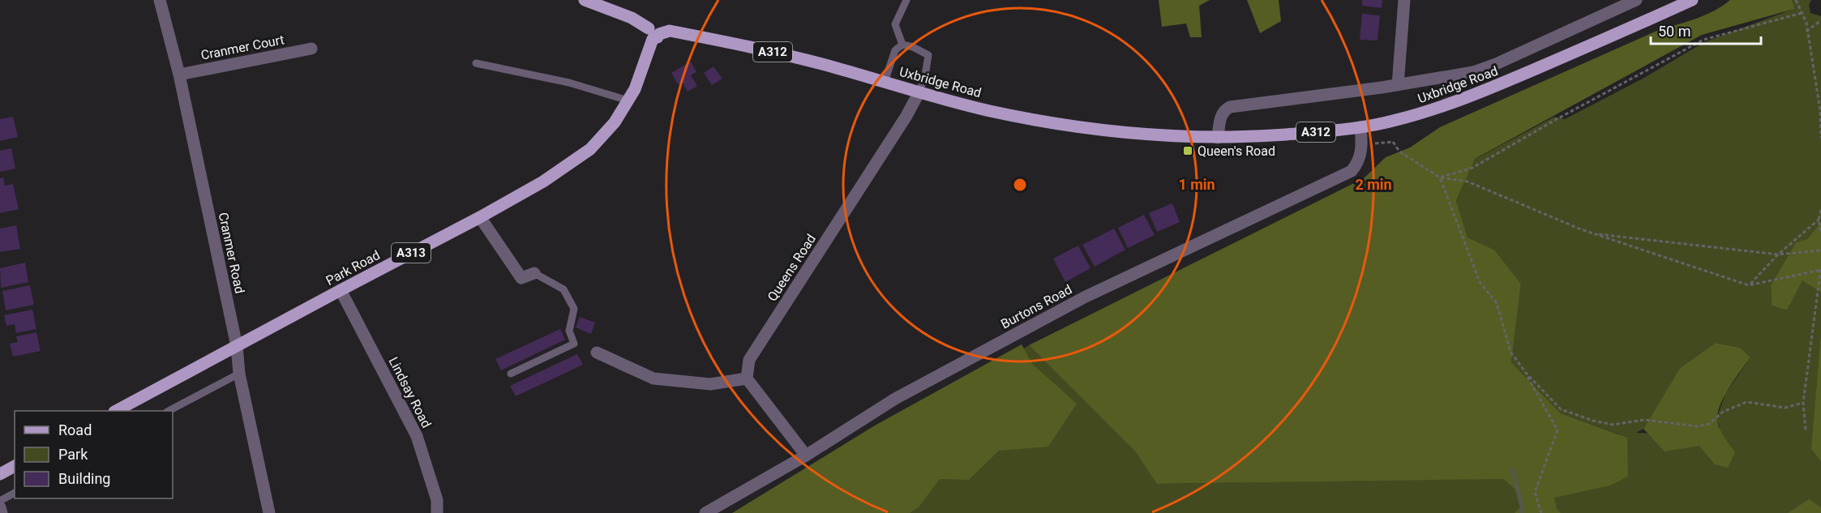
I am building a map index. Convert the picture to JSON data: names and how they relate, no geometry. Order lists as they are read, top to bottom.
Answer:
{
  "streets": {
    "main road": [
      "A312",
      "Uxbridge Road",
      "A313",
      "Park Road"
    ],
    "street": [
      "Cranmer Court",
      "Cranmer Road",
      "Queens Road",
      "Burtons Road",
      "Lindsay Road"
    ]
  },
  "crossings": [
    ["Cranmer Court", "Cranmer Road"],
    ["Uxbridge Road", "Park Road"],
    ["Uxbridge Road", "Queens Road"],
    ["Uxbridge Road", "Burtons Road"],
    ["Cranmer Road", "Park Road"],
    ["Park Road", "Lindsay Road"]
  ],
  "places": {
    "transit": ["Queen's Road"]
  },
  "legend": ["Road", "Park", "Building"],
  "scale_bar": "50 m",
  "rings": ["1 min", "2 min"]
}
